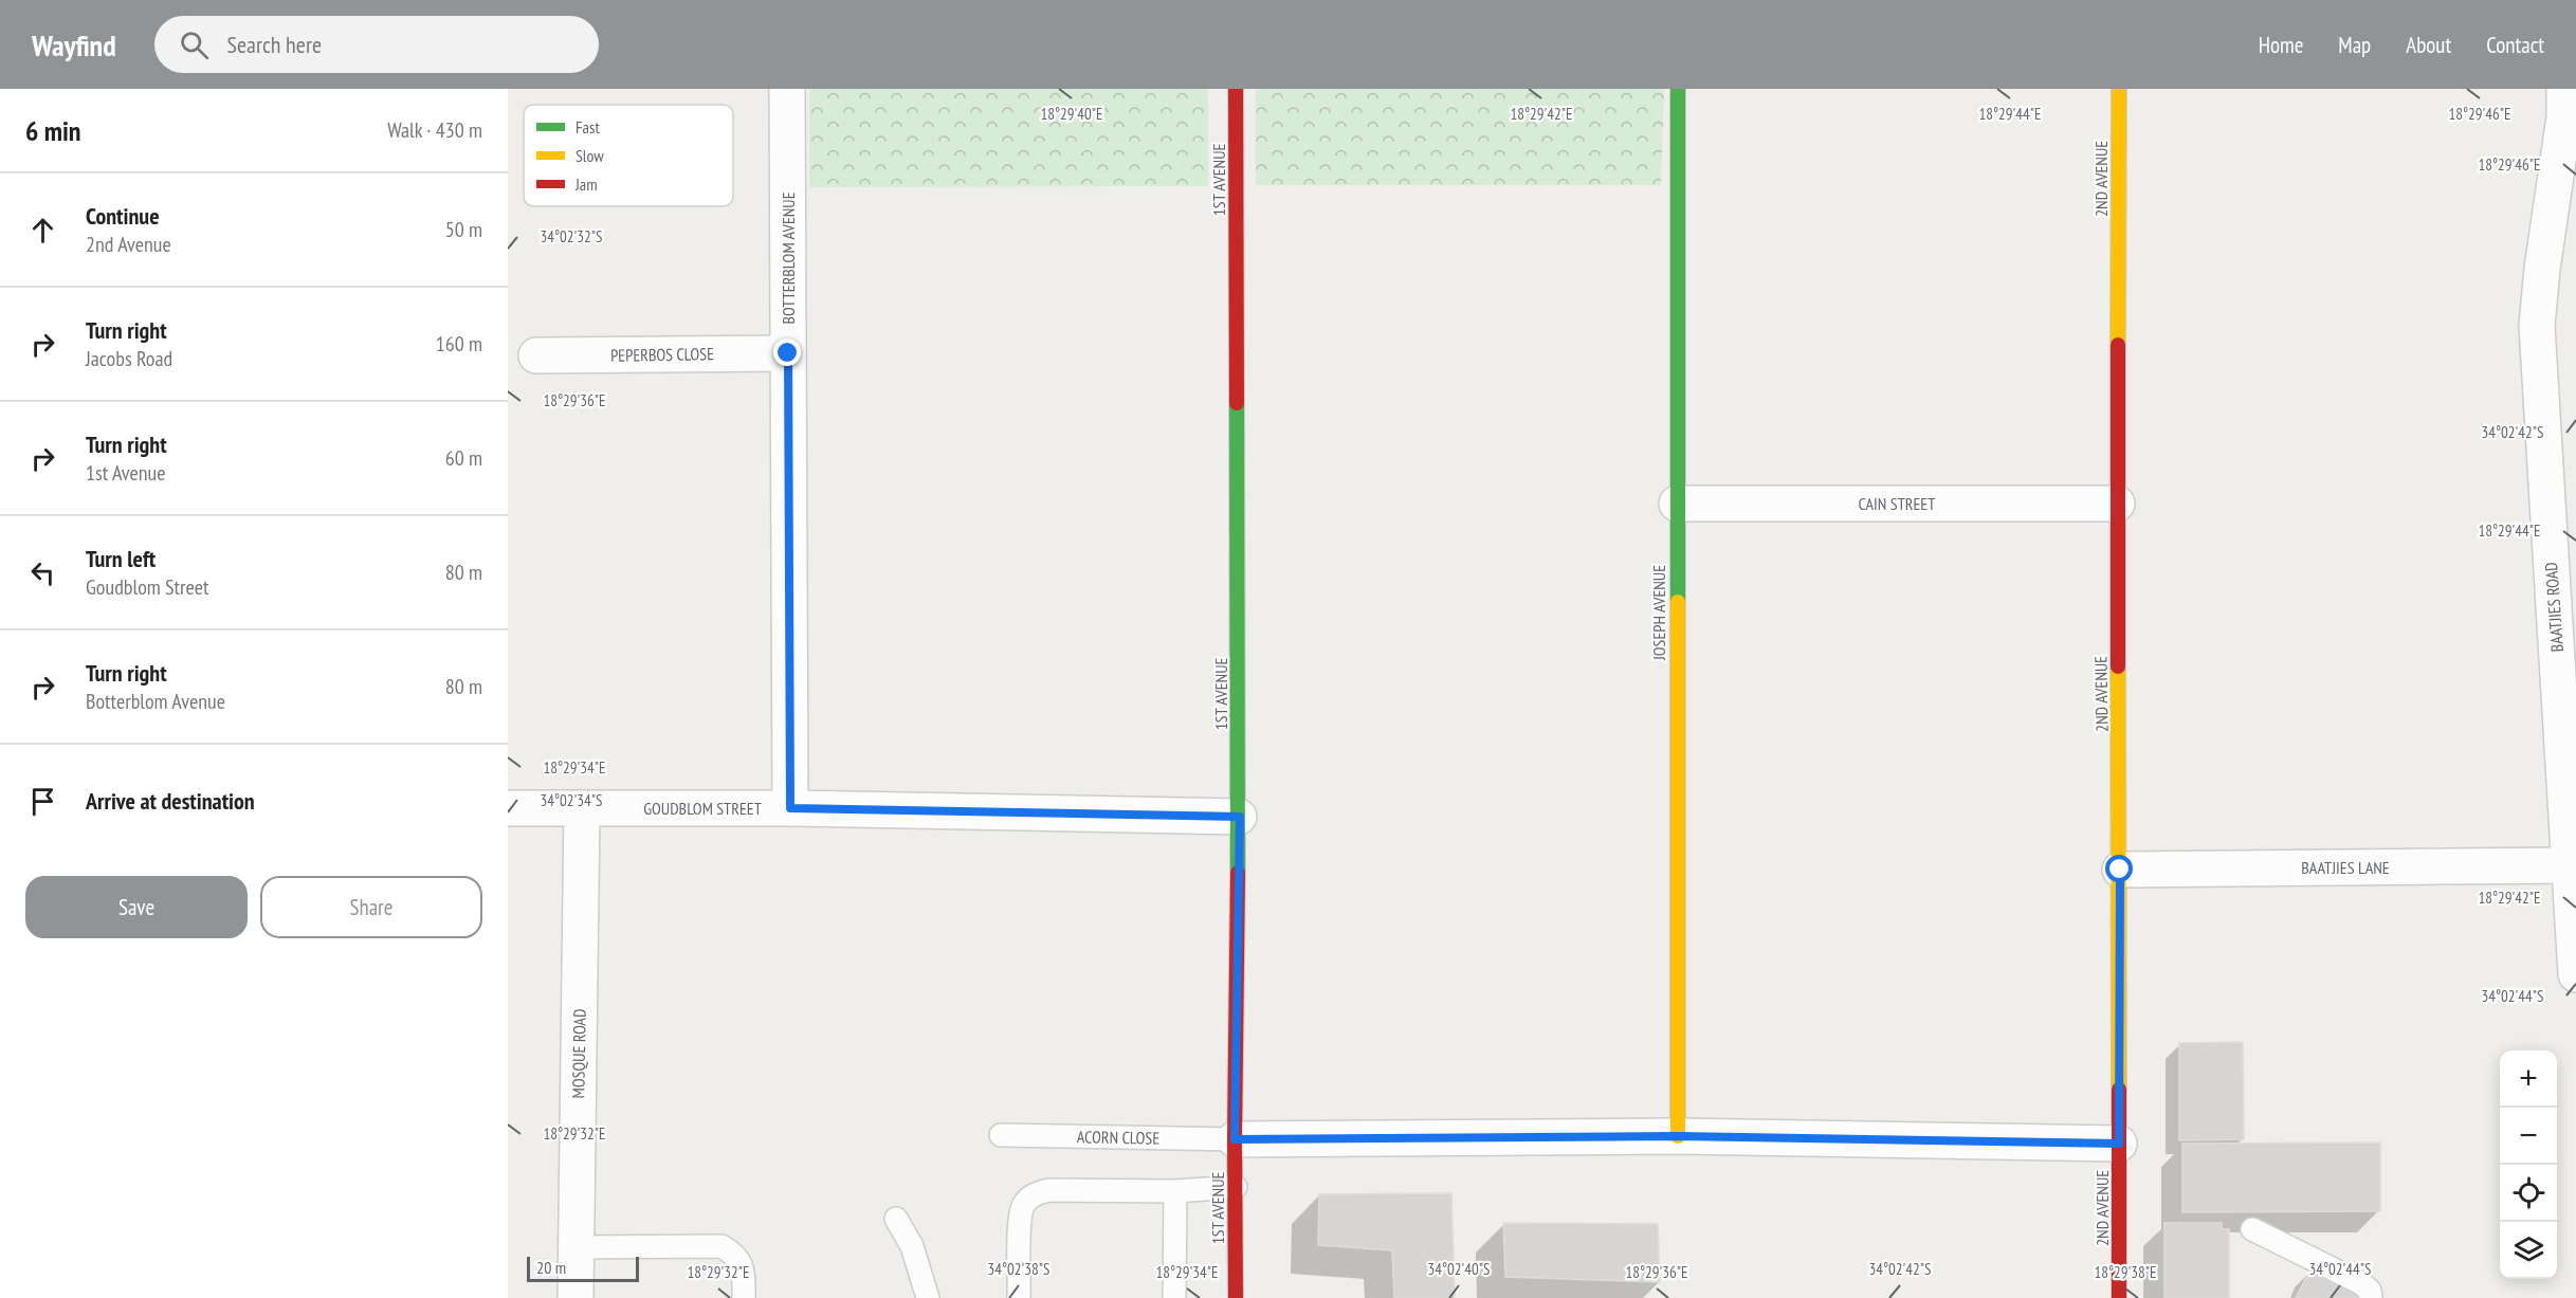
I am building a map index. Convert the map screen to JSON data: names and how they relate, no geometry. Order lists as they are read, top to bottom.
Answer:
{
  "streets": {
    "street": [
      "2ND AVENUE",
      "1ST AVENUE",
      "BOTTERBLOM AVENUE",
      "PEPERBOS CLOSE",
      "CAIN STREET",
      "BAATJIES ROAD",
      "JOSEPH AVENUE",
      "GOUDBLOM STREET",
      "BAATJIES LANE",
      "MOSQUE ROAD"
    ],
    "lane": ["ACORN CLOSE"]
  },
  "crossings": [
    ["2ND AVENUE", "CAIN STREET"],
    ["2ND AVENUE", "BAATJIES LANE"],
    ["1ST AVENUE", "GOUDBLOM STREET"],
    ["1ST AVENUE", "ACORN CLOSE"],
    ["BOTTERBLOM AVENUE", "PEPERBOS CLOSE"],
    ["BOTTERBLOM AVENUE", "GOUDBLOM STREET"],
    ["CAIN STREET", "JOSEPH AVENUE"],
    ["BAATJIES ROAD", "BAATJIES LANE"],
    ["GOUDBLOM STREET", "MOSQUE ROAD"]
  ],
  "legend": ["Fast", "Slow", "Jam"],
  "scale_bar": "20 m",
  "page": {
    "header": "Wayfind",
    "search": "Search here",
    "nav": [
      "Home",
      "Map",
      "About",
      "Contact"
    ],
    "heading": ["6 min", "Walk · 430 m"],
    "list": [
      ["Continue", "2nd Avenue", "50 m"],
      ["Turn right", "Jacobs Road", "160 m"],
      ["Turn right", "1st Avenue", "60 m"],
      ["Turn left", "Goudblom Street", "80 m"],
      ["Turn right", "Botterblom Avenue", "80 m"],
      "Arrive at destination"
    ],
    "buttons": ["Save", "Share"],
    "map_buttons": ["+", "−"],
    "scale": "20 m"
  },
  "coordinates": [
    "18°29'40\"E",
    "18°29'42\"E",
    "18°29'44\"E",
    "18°29'46\"E",
    "34°02'32\"S",
    "18°29'36\"E",
    "34°02'42\"S",
    "18°29'34\"E",
    "34°02'34\"S",
    "34°02'44\"S",
    "18°29'32\"E",
    "34°02'38\"S",
    "34°02'40\"S",
    "18°29'38\"E"
  ]
}
